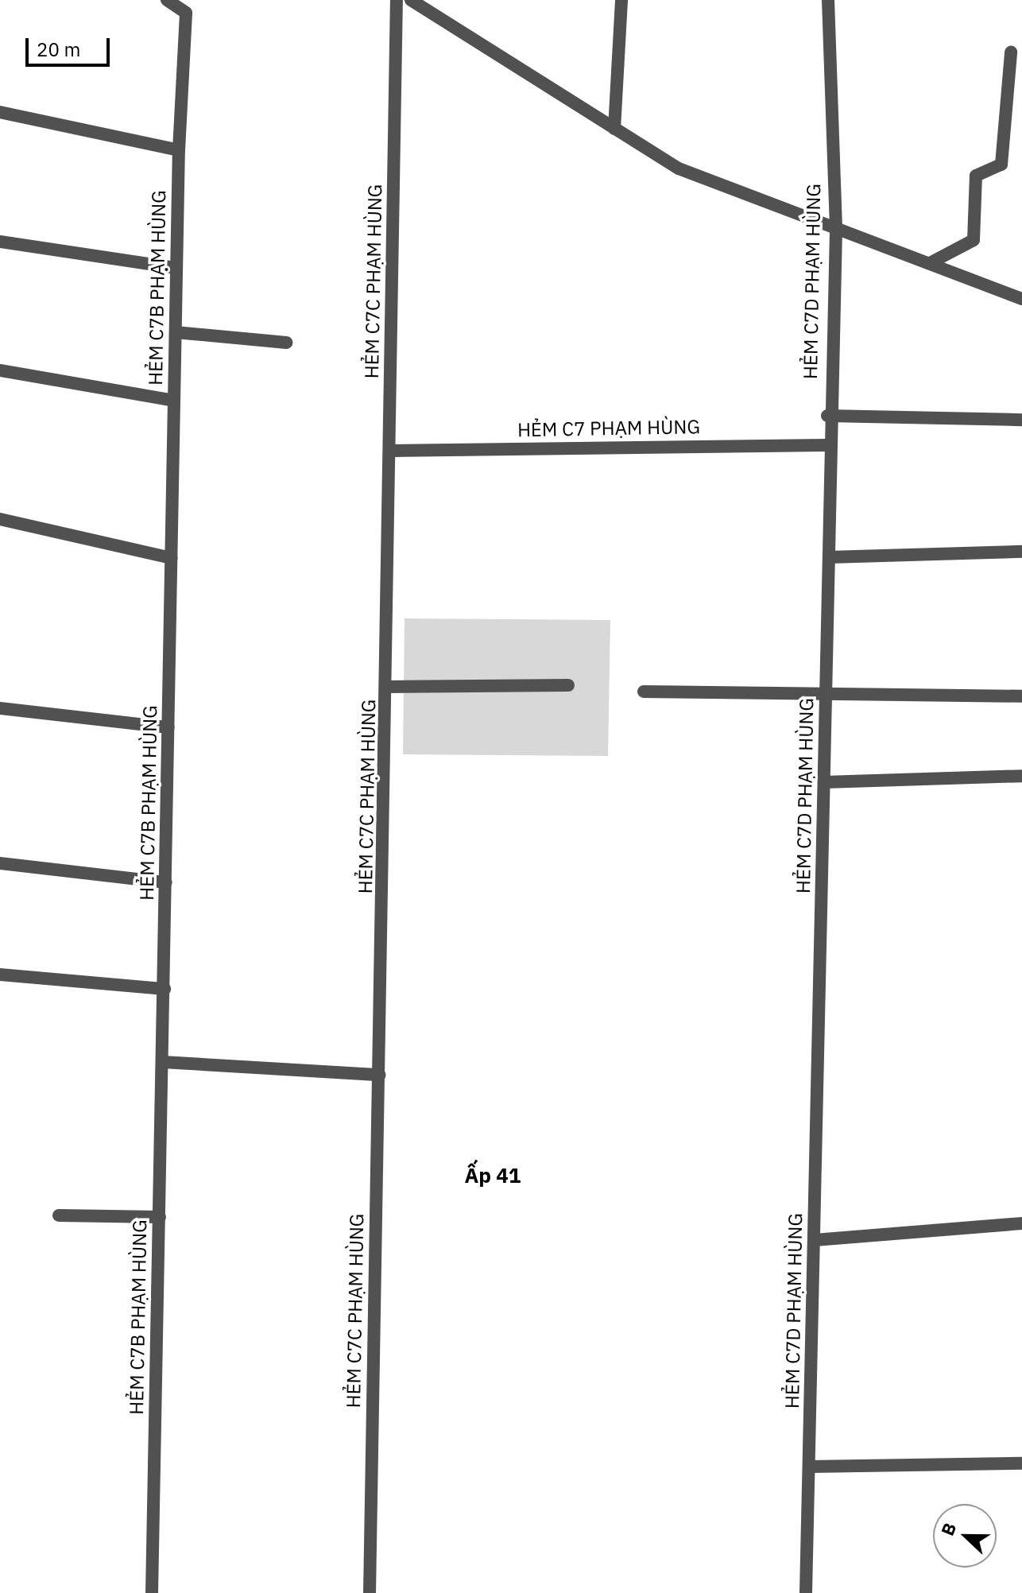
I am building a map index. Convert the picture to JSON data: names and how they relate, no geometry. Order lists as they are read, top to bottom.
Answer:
{
  "streets": {
    "street": [
      "HẺM C7C PHẠM HÙNG",
      "HẺM C7D PHẠM HÙNG",
      "HẺM C7B PHẠM HÙNG",
      "HẺM C7 PHẠM HÙNG"
    ]
  },
  "crossings": [
    ["HẺM C7C PHẠM HÙNG", "HẺM C7 PHẠM HÙNG"],
    ["HẺM C7D PHẠM HÙNG", "HẺM C7 PHẠM HÙNG"]
  ],
  "districts": ["Ấp 41"],
  "scale_bar": "20 m",
  "north": "left"
}
